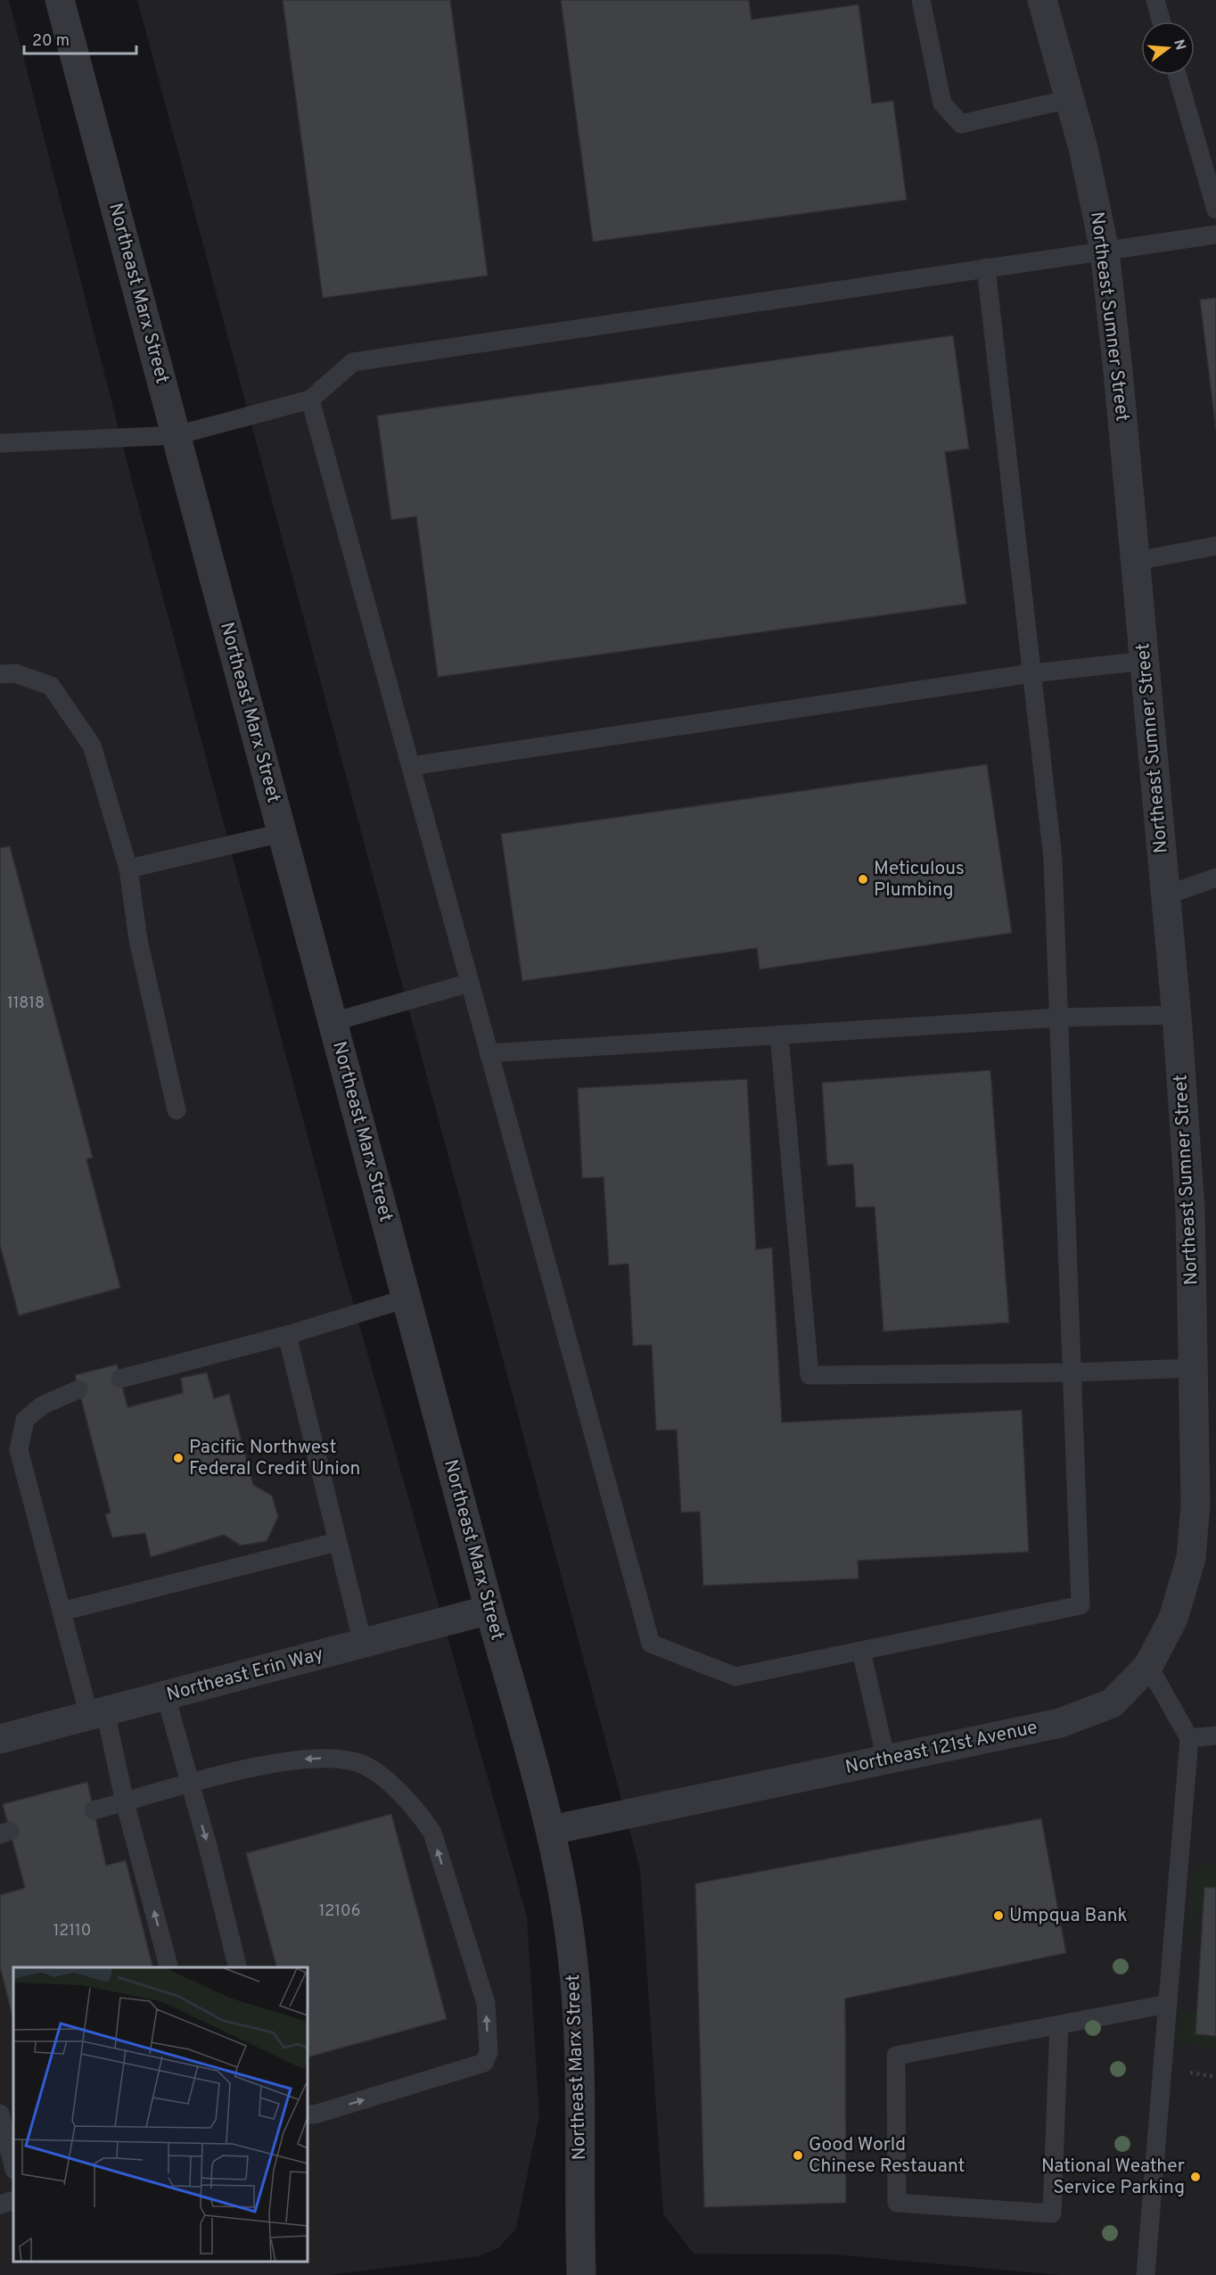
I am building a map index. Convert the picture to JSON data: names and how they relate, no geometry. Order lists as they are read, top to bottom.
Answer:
{
  "streets": {
    "street": [
      "Northeast Marx Street",
      "Northeast Sumner Street",
      "Northeast Erin Way",
      "Northeast 121st Avenue"
    ]
  },
  "crossings": [
    ["Northeast Marx Street", "Northeast Erin Way"],
    ["Northeast Marx Street", "Northeast 121st Avenue"],
    ["Northeast Sumner Street", "Northeast 121st Avenue"]
  ],
  "places": [
    "Meticulous Plumbing",
    "Pacific Northwest Federal Credit Union",
    "Umpqua Bank",
    "Good World Chinese Restauant",
    "National Weather Service Parking"
  ],
  "house_numbers": ["11818", "12106", "12110"],
  "scale_bar": "20 m",
  "north": "right"
}
